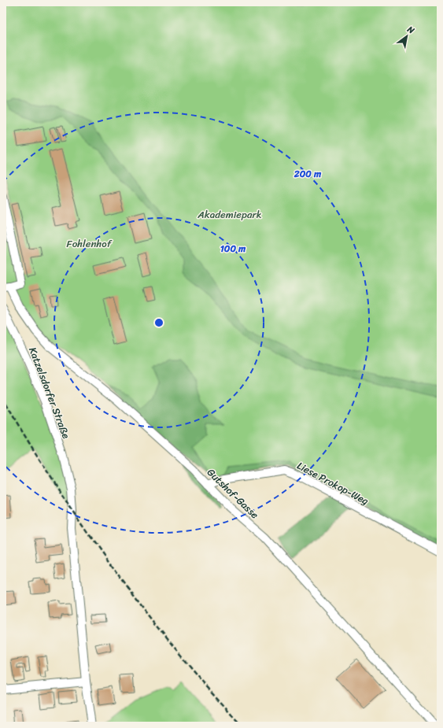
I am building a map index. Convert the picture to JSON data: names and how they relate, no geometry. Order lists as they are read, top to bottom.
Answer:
{
  "streets": {
    "street": ["Katzelsdorfer Straße", "Liese Prokop-Weg", "Gutshof-Gasse"]
  },
  "crossings": [
    ["Liese Prokop-Weg", "Gutshof-Gasse"]
  ],
  "parks": ["Akademiepark", "Fohlenhof"],
  "north": "top right",
  "rings": ["200 m", "100 m"]
}
